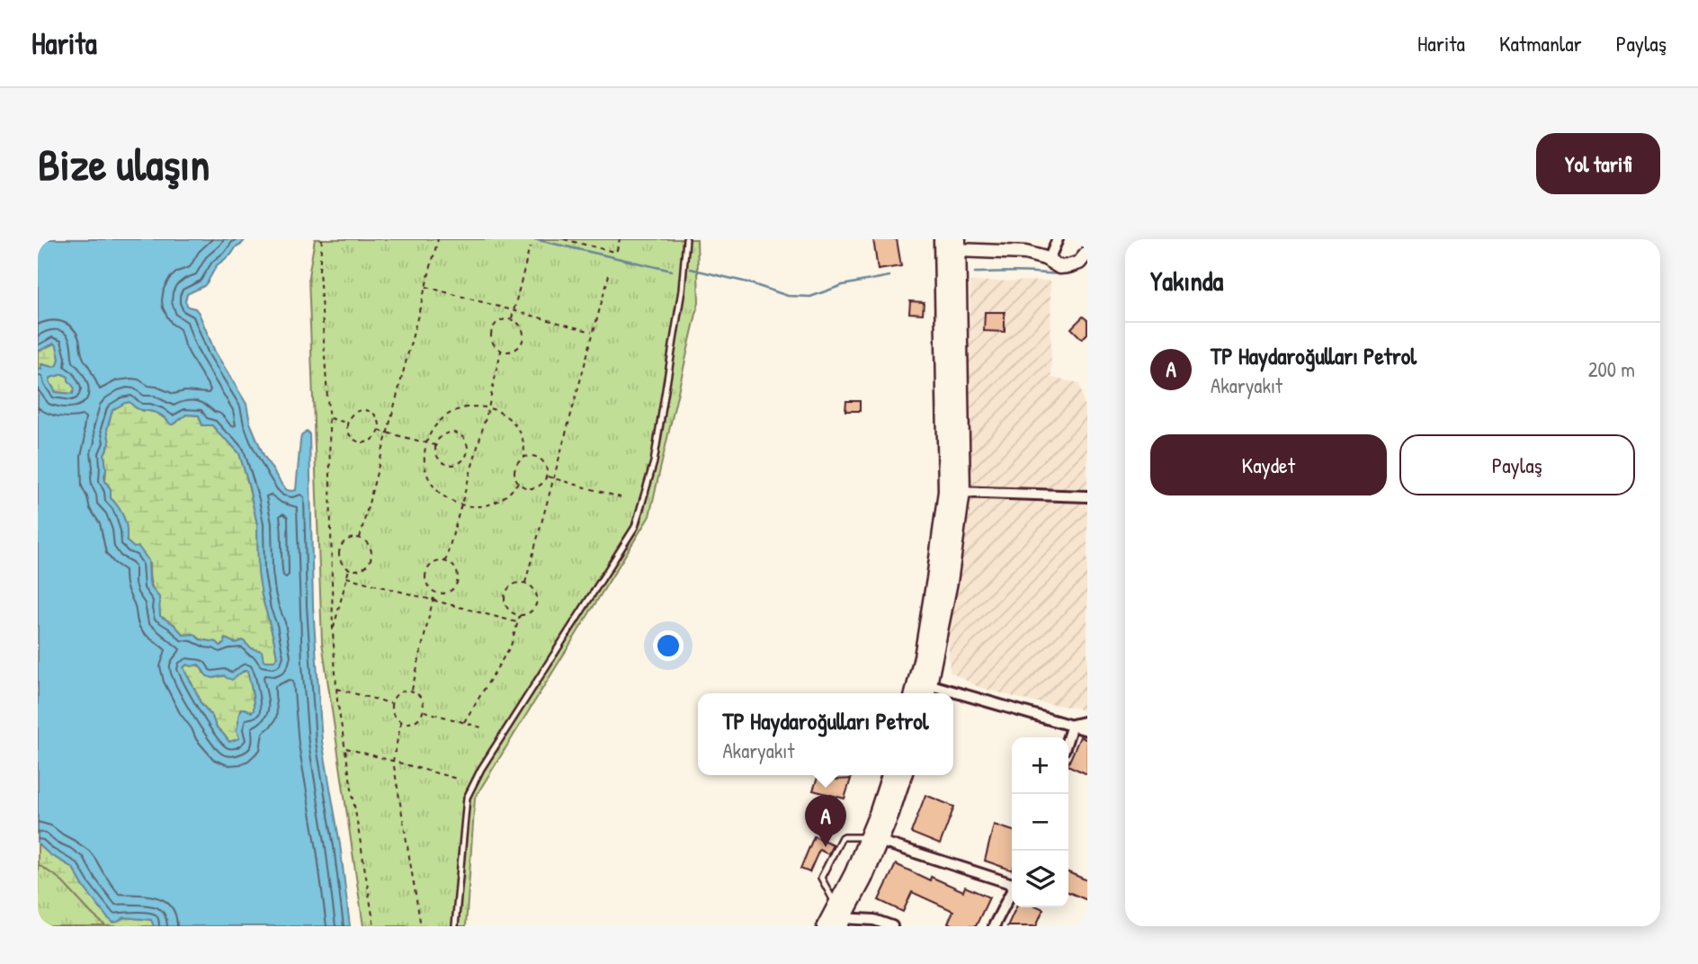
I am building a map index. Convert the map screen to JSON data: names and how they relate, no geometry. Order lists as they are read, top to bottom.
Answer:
{
  "page": {
    "header": "Harita",
    "nav": ["Harita", "Katmanlar", "Paylaş"],
    "buttons": [
      "Yol tarifi",
      ["Kaydet", "Paylaş"]
    ],
    "title": "Bize ulaşın",
    "heading": "Yakında",
    "list": [
      {
        "mark": "A",
        "name": "TP Haydaroğulları Petrol",
        "note": "Akaryakıt",
        "value": "200 m"
      }
    ],
    "popup": ["TP Haydaroğulları Petrol", "Akaryakıt"],
    "map_buttons": ["+", "−"],
    "pins": "A"
  }
}
